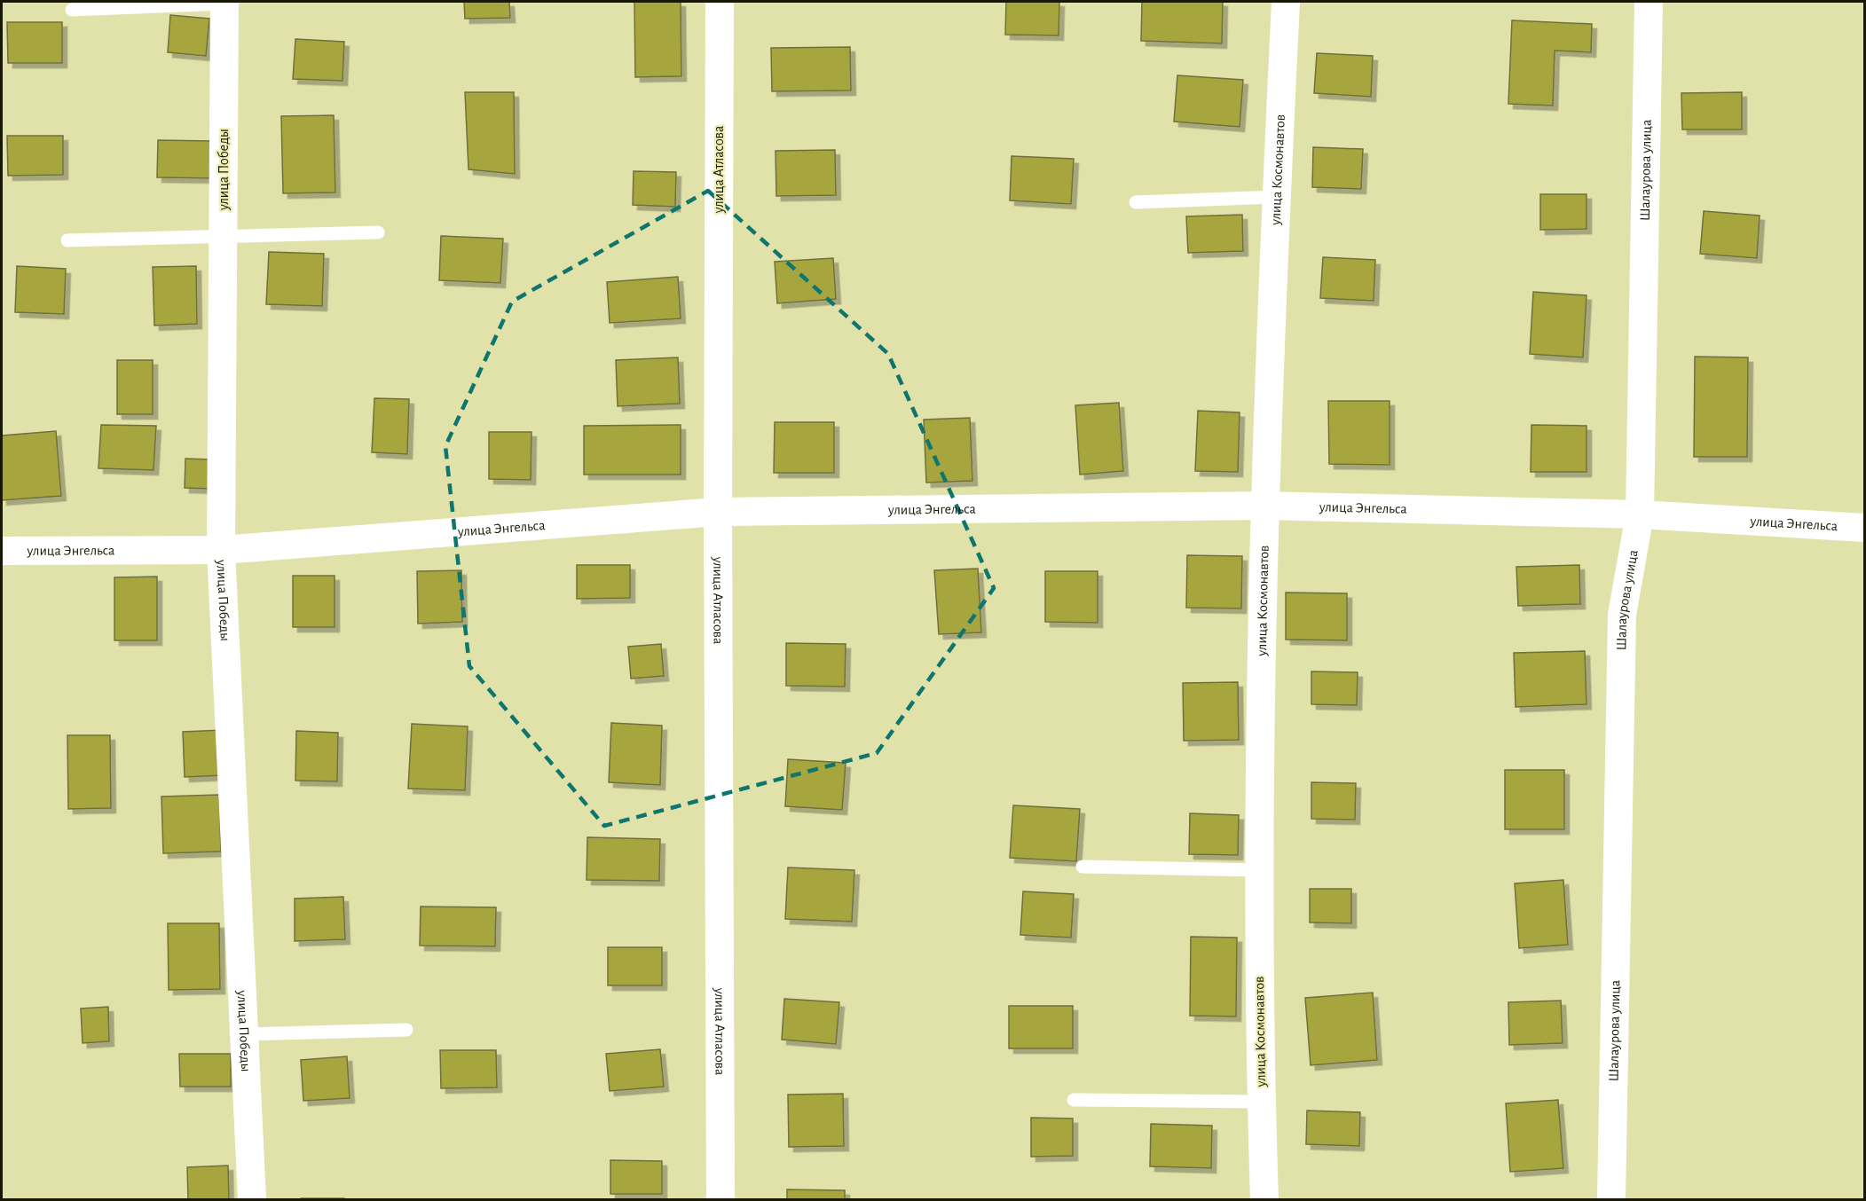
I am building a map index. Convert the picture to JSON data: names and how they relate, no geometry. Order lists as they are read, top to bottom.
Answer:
{
  "streets": {
    "street": [
      "улица Победы",
      "улица Атласова",
      "улица Космонавтов",
      "Шалаурова улица",
      "улица Энгельса"
    ]
  },
  "crossings": [
    ["улица Победы", "улица Энгельса"],
    ["улица Атласова", "улица Энгельса"],
    ["улица Космонавтов", "улица Энгельса"],
    ["Шалаурова улица", "улица Энгельса"]
  ]
}
